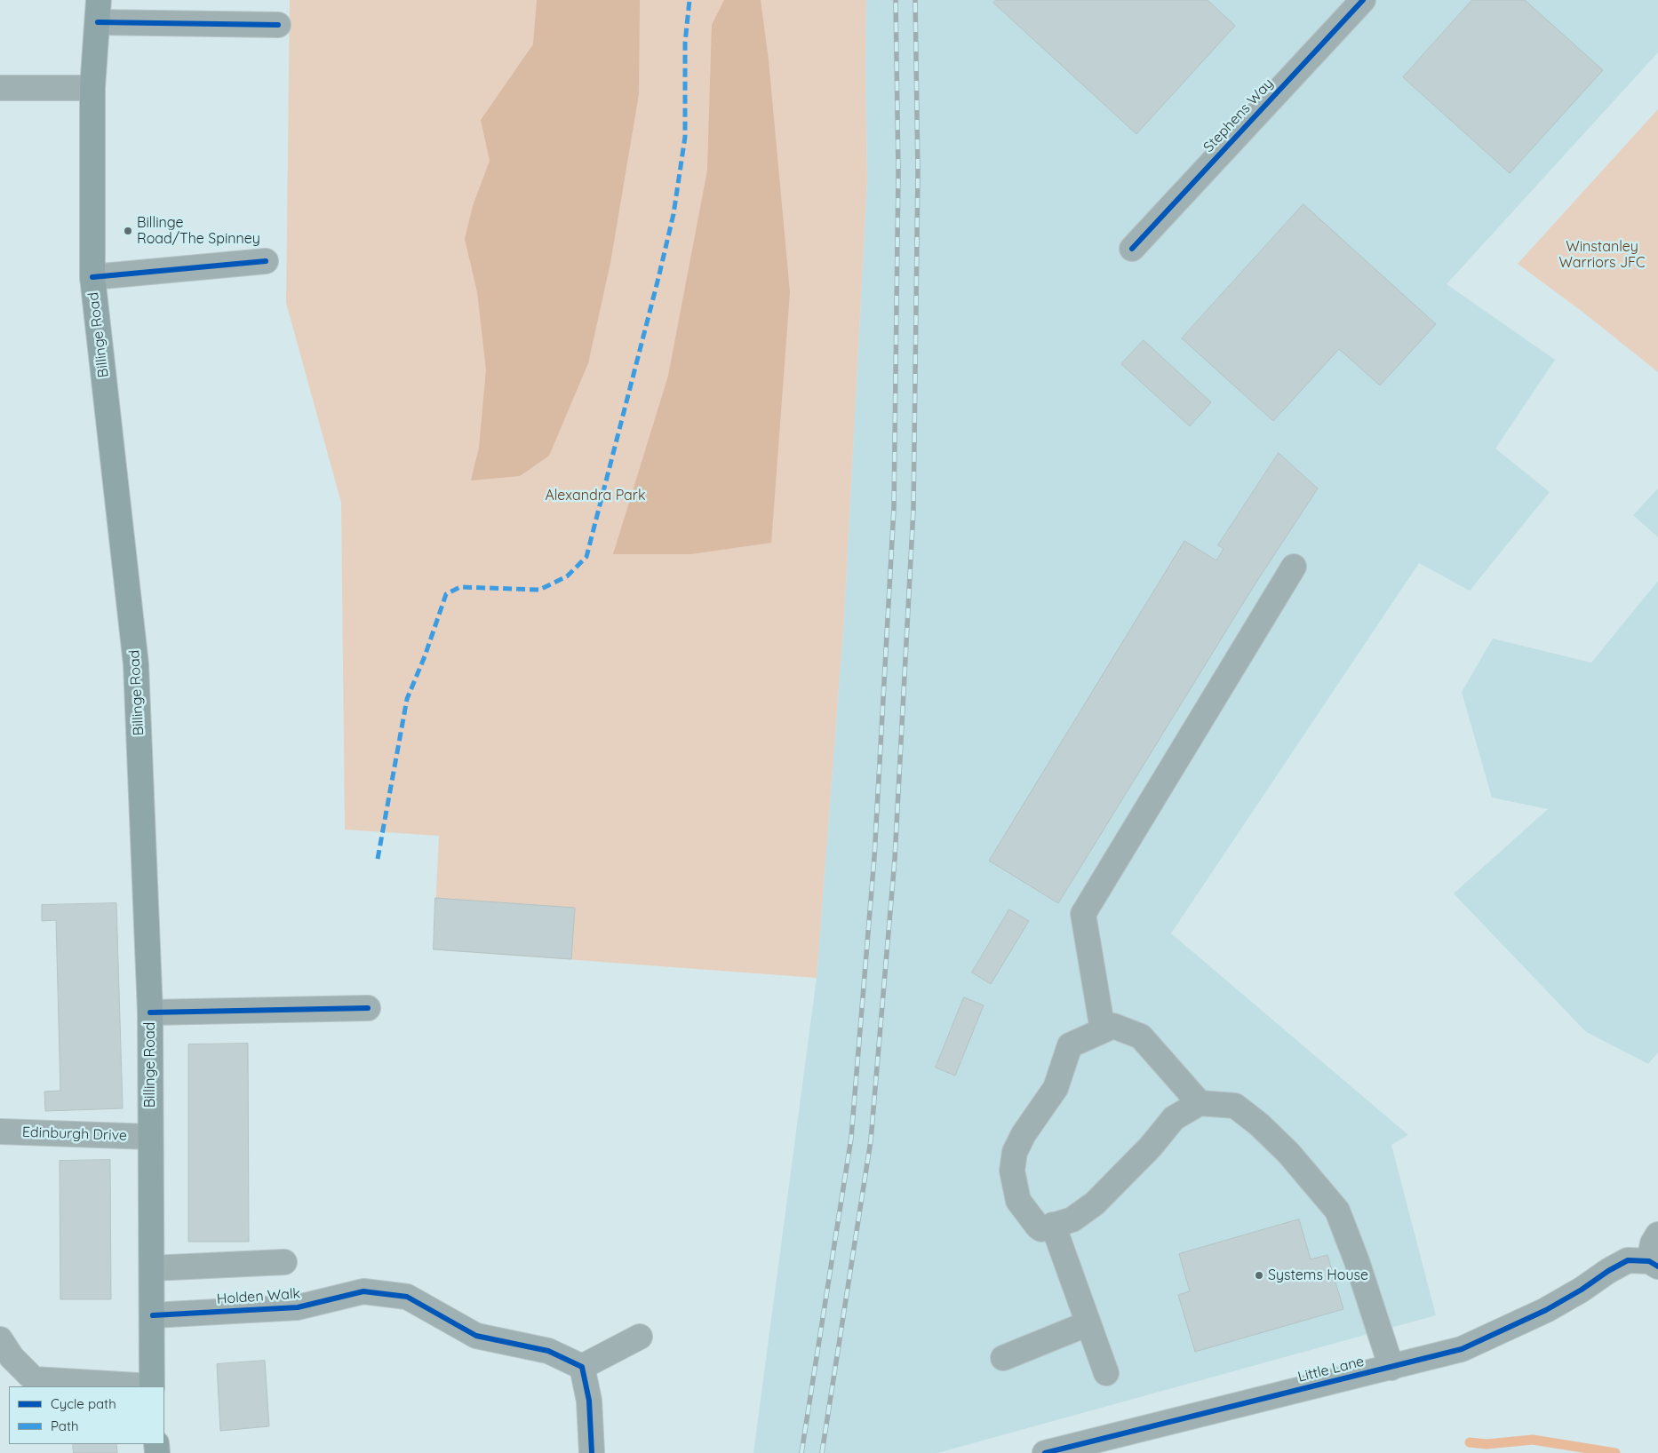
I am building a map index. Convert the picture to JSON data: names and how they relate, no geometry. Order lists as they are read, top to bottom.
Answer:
{
  "streets": {
    "main road": ["Billinge Road"],
    "street": [
      "Stephens Way",
      "Edinburgh Drive",
      "Holden Walk",
      "Little Lane"
    ]
  },
  "crossings": [
    ["Billinge Road", "Edinburgh Drive"],
    ["Billinge Road", "Holden Walk"]
  ],
  "parks": ["Winstanley Warriors JFC", "Alexandra Park"],
  "places": ["Billinge Road/The Spinney", "Systems House"],
  "legend": ["Cycle path", "Path"]
}
